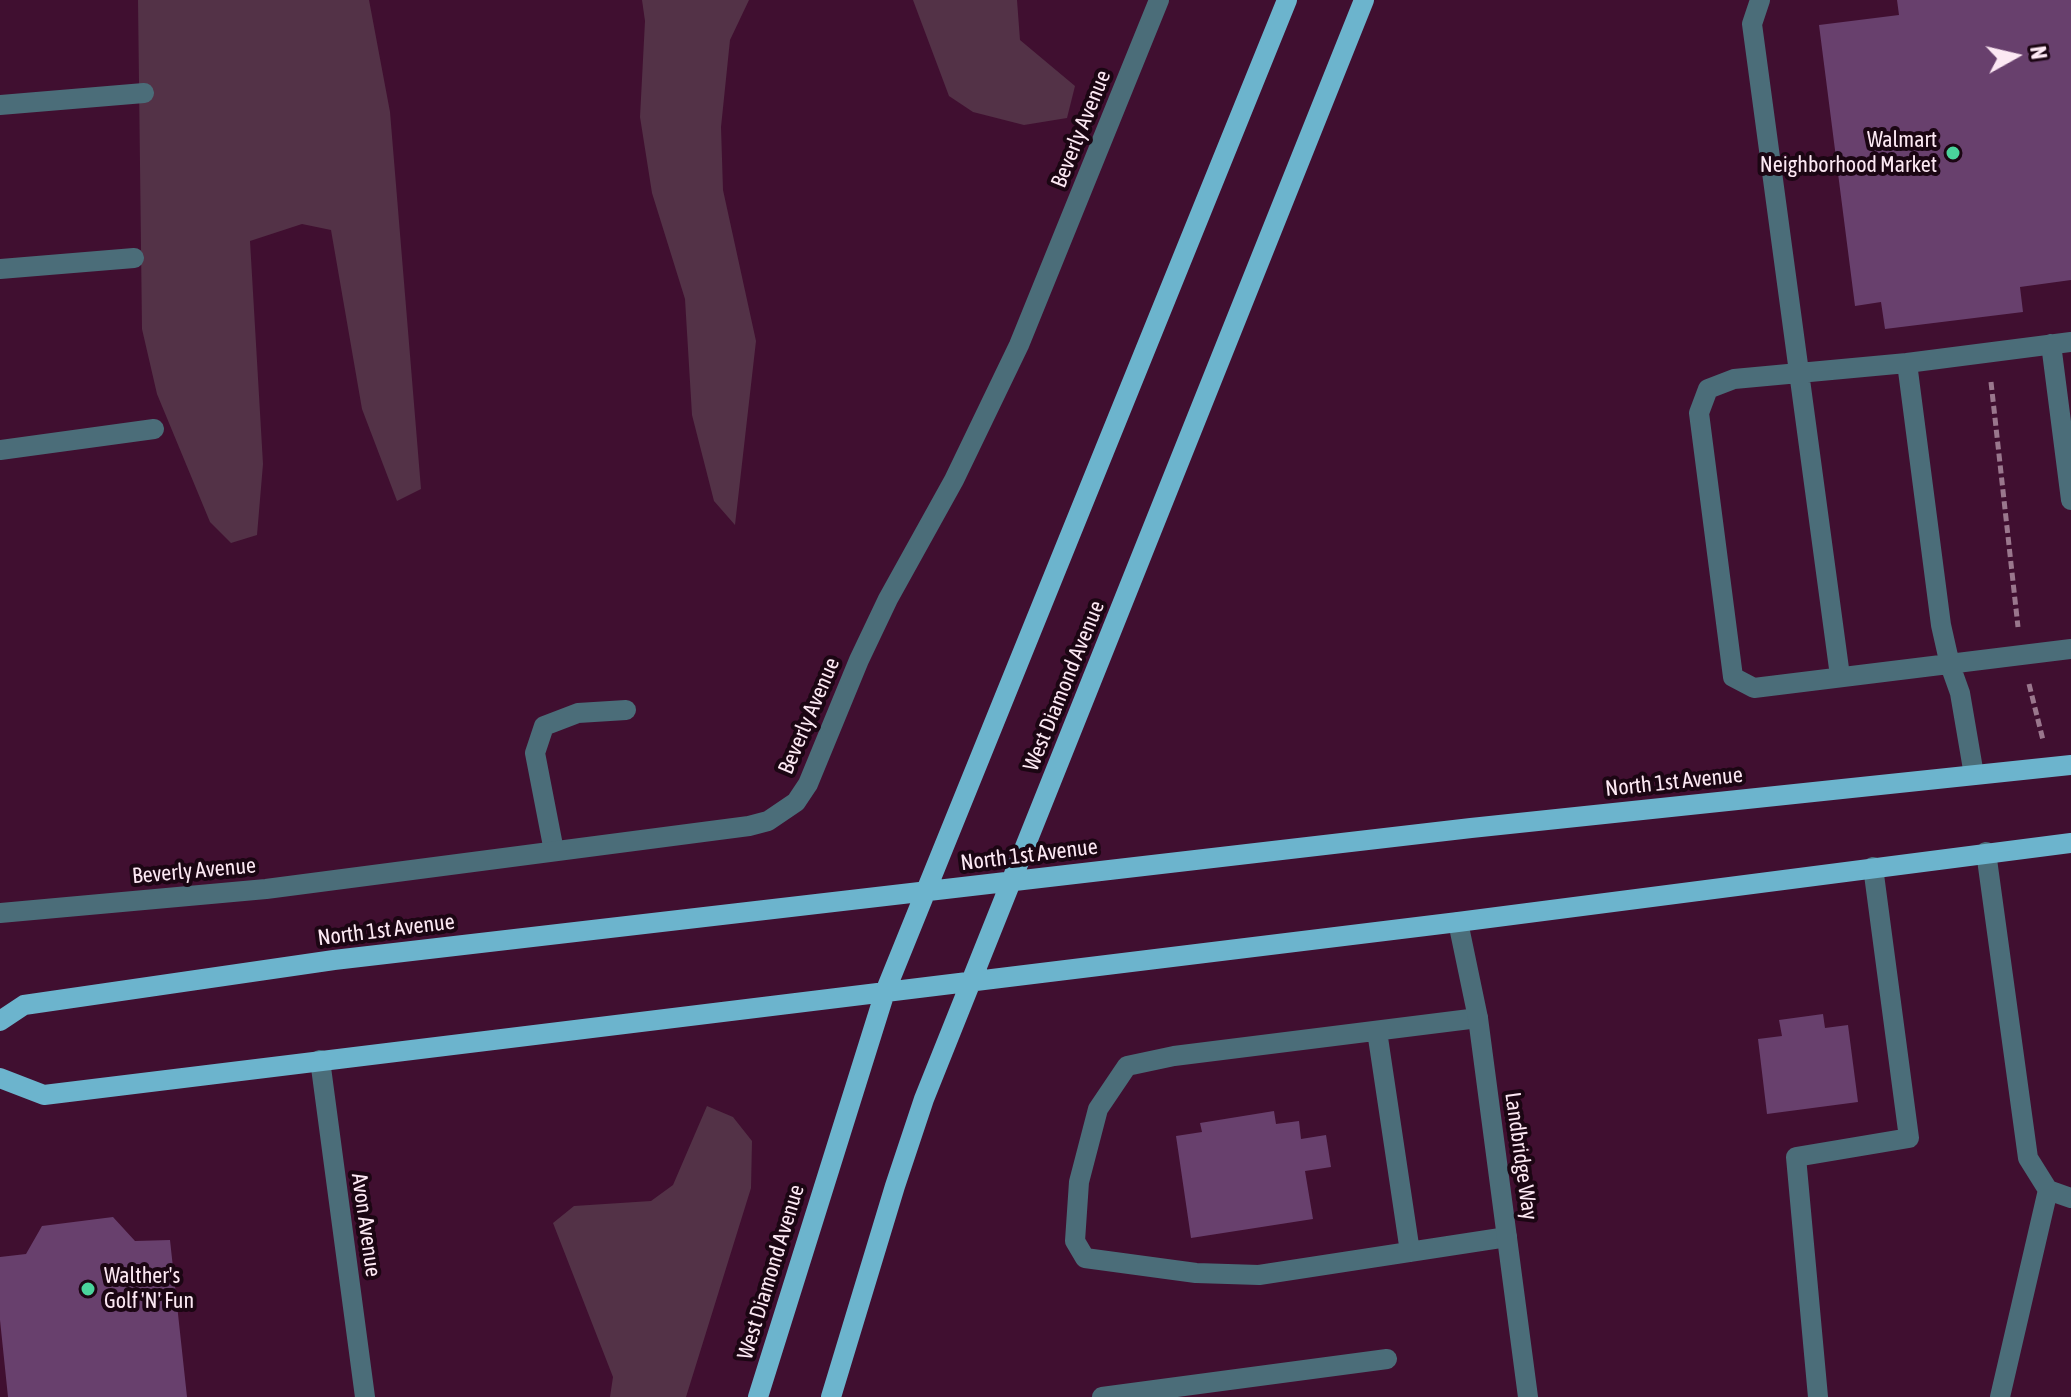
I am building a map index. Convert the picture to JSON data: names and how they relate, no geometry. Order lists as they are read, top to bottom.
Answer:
{
  "streets": {
    "main road": ["West Diamond Avenue", "North 1st Avenue"],
    "street": ["Beverly Avenue", "Landbridge Way", "Avon Avenue"]
  },
  "crossings": [
    ["West Diamond Avenue", "North 1st Avenue"]
  ],
  "places": ["Walmart Neighborhood Market", "Walther's Golf 'N' Fun"],
  "north": "right"
}
